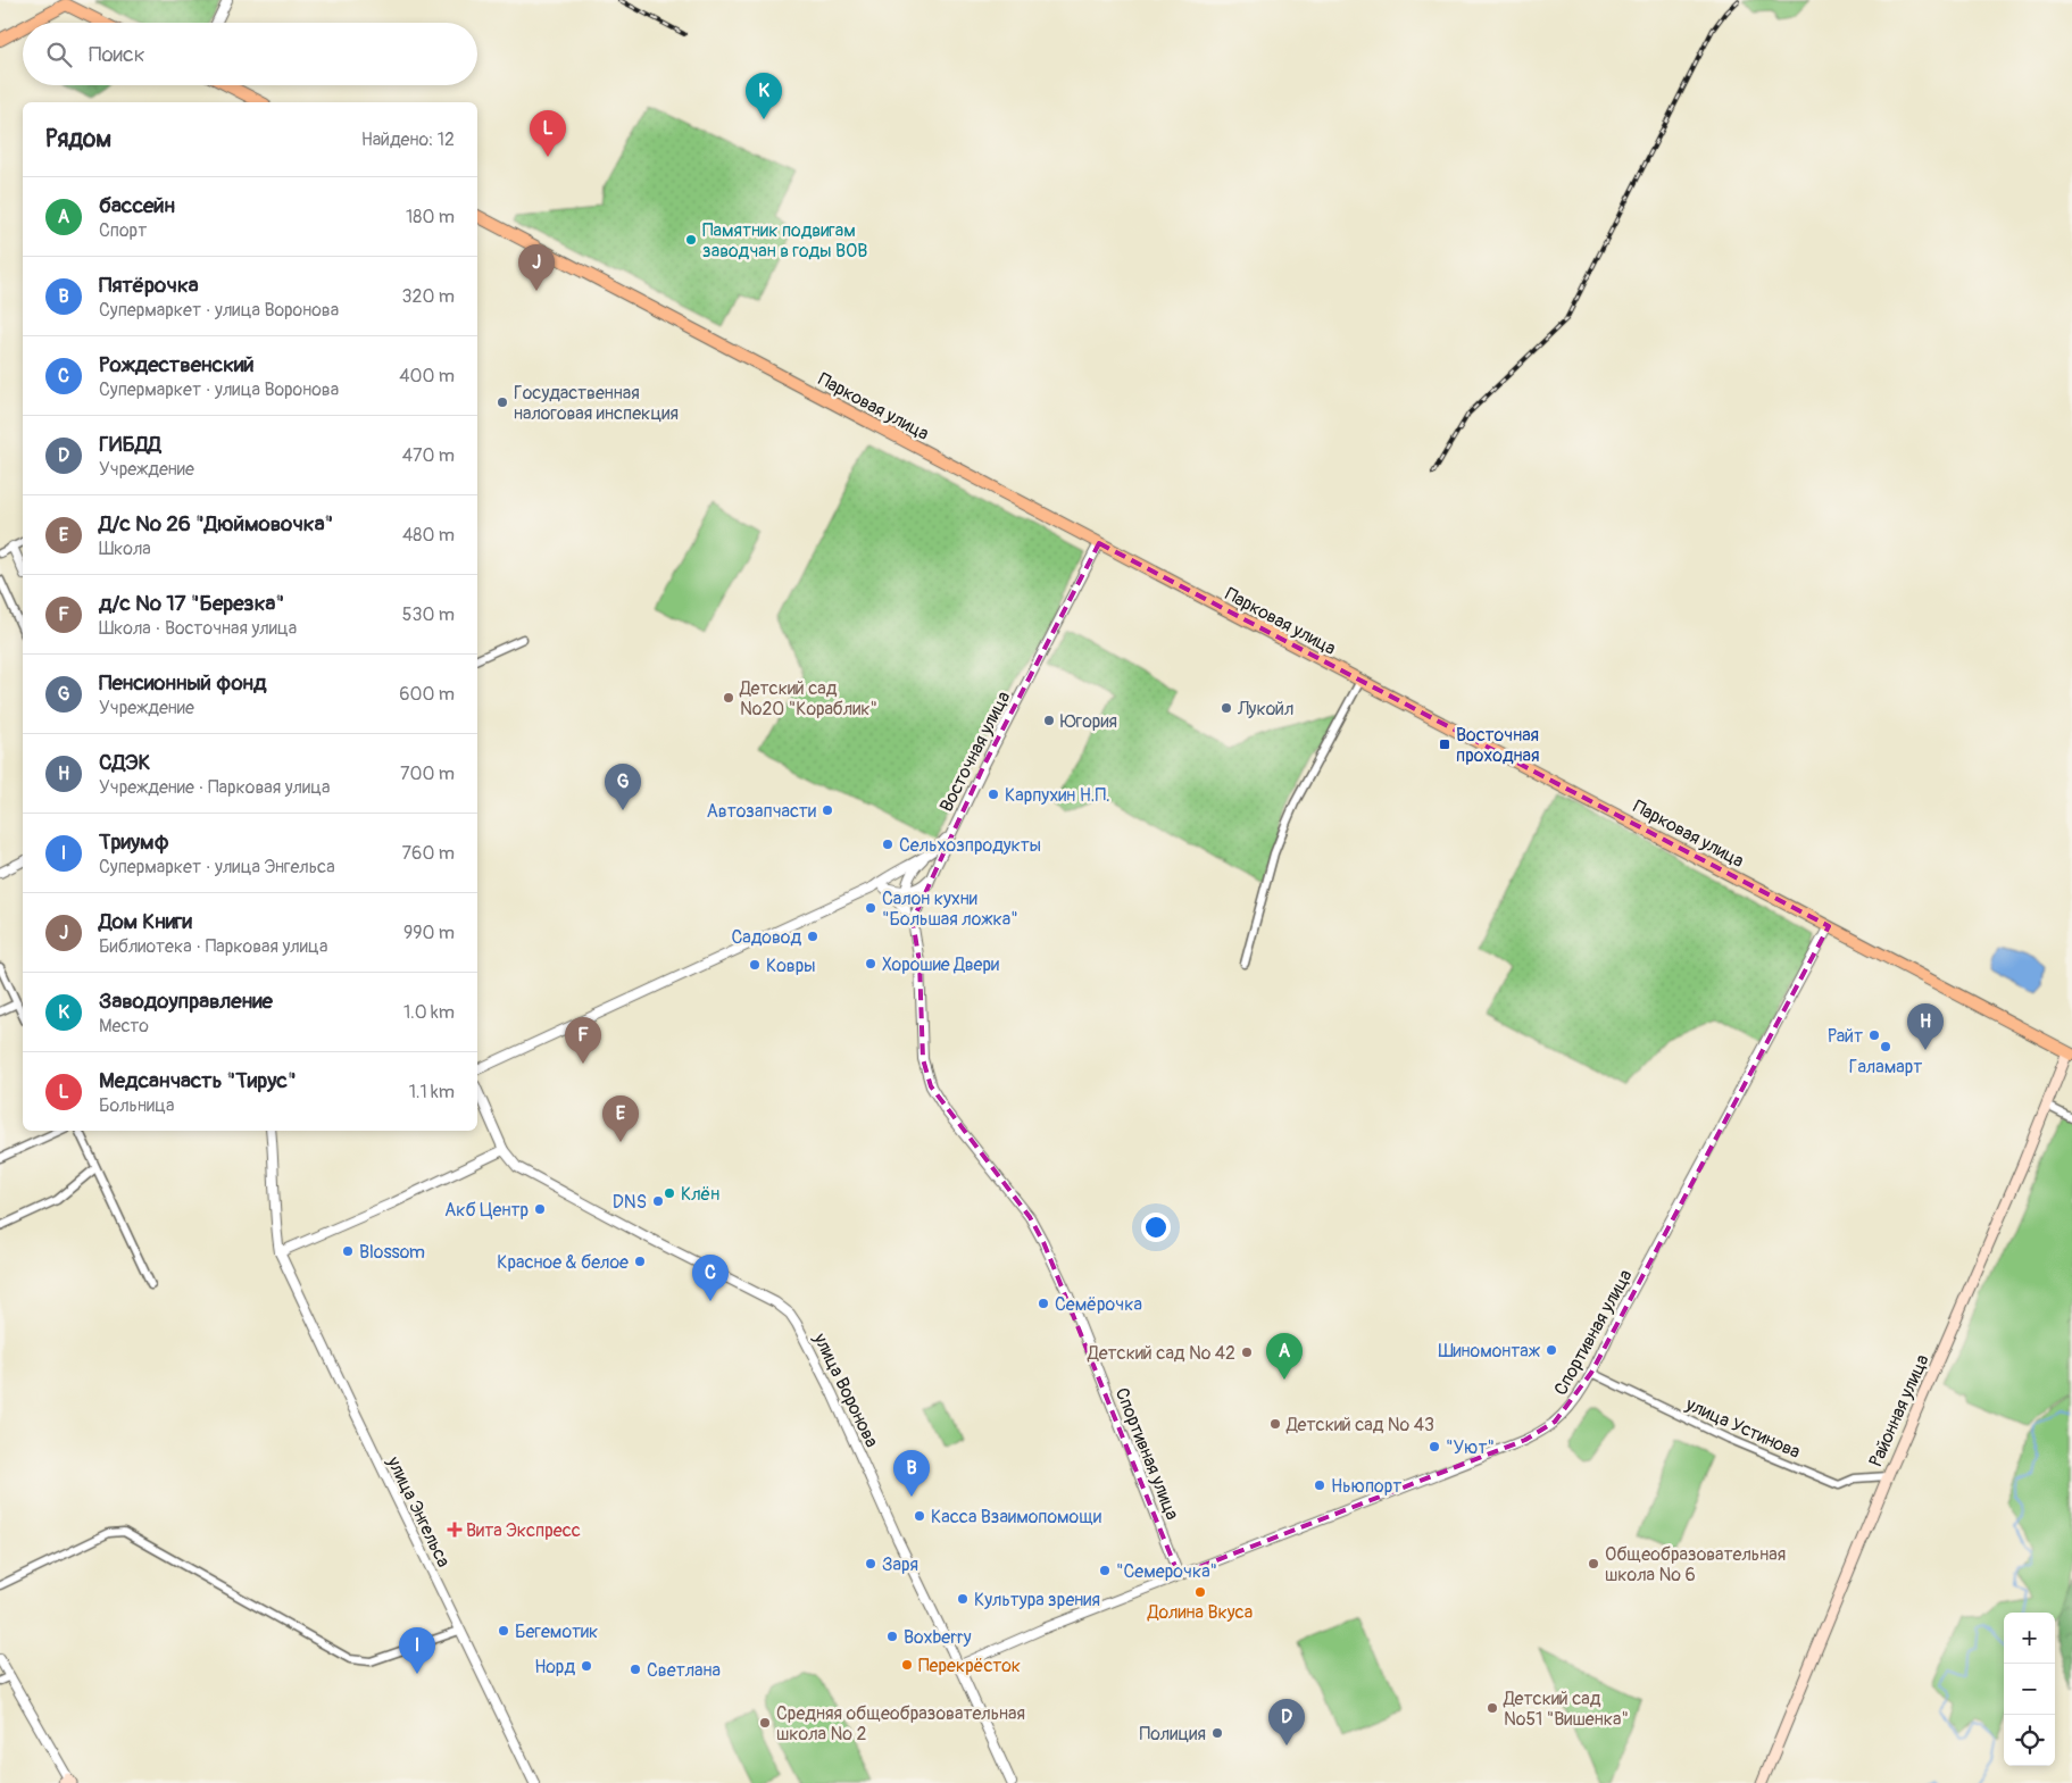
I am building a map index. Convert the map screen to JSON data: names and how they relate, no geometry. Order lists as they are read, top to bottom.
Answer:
{
  "streets": {
    "main road": ["Парковая улица", "Районная улица"],
    "street": [
      "Восточная улица",
      "Спортивная улица",
      "улица Воронова",
      "улица Устинова",
      "улица Энгельса"
    ]
  },
  "crossings": [
    ["Парковая улица", "Восточная улица"],
    ["Парковая улица", "Спортивная улица"],
    ["Парковая улица", "Районная улица"],
    ["Восточная улица", "Спортивная улица"],
    ["Спортивная улица", "улица Воронова"],
    ["Спортивная улица", "улица Устинова"],
    ["Районная улица", "улица Устинова"]
  ],
  "places": {
    "other": [
      "Памятник подвигам заводчан в годы ВОВ",
      "Госудаственная налоговая инспекция",
      "Детский сад №20 \"Кораблик\"",
      "Лукойл",
      "Югория",
      "Карпухин Н.П.",
      "Автозапчасти",
      "Сельхозпродукты",
      "Салон кухни \"Большая ложка\"",
      "Садовод",
      "Хорошие Двери",
      "Ковры",
      "Райт",
      "Галамарт",
      "Клён",
      "DNS",
      "Акб Центр",
      "Blossom",
      "Красное & белое",
      "Семёрочка",
      "Шиномонтаж",
      "Детский сад № 42",
      "Детский сад № 43",
      "\"Уют\"",
      "Ньюпорт",
      "Касса Взаимопомощи",
      "Заря",
      "Общеобразовательная школа № 6",
      "\"Семерочка\"",
      "Долина Вкуса",
      "Культура зрения",
      "Бегемотик",
      "Boxberry",
      "Перекрёсток",
      "Норд",
      "Светлана",
      "Детский сад №51 \"Вишенка\"",
      "Средняя общеобразовательная школа № 2",
      "Полиция"
    ],
    "transit": ["Восточная проходная"],
    "health": ["Вита Экспресс"]
  },
  "page": {
    "search": "Поиск",
    "pins": [
      "K",
      "L",
      "J",
      "G",
      "H",
      "F",
      "E",
      "C",
      "A",
      "B",
      "I",
      "D"
    ],
    "heading": ["Рядом", "Найдено: 12"],
    "list": [
      {
        "mark": "A",
        "name": "бассейн",
        "note": "Спорт",
        "value": "180 m"
      },
      {
        "mark": "B",
        "name": "Пятёрочка",
        "note": "Супермаркет · улица Воронова",
        "value": "320 m"
      },
      {
        "mark": "C",
        "name": "Рождественский",
        "note": "Супермаркет · улица Воронова",
        "value": "400 m"
      },
      {
        "mark": "D",
        "name": "ГИБДД",
        "note": "Учреждение",
        "value": "470 m"
      },
      {
        "mark": "E",
        "name": "Д/с № 26 \"Дюймовочка\"",
        "note": "Школа",
        "value": "480 m"
      },
      {
        "mark": "F",
        "name": "д/с № 17 \"Березка\"",
        "note": "Школа · Восточная улица",
        "value": "530 m"
      },
      {
        "mark": "G",
        "name": "Пенсионный фонд",
        "note": "Учреждение",
        "value": "600 m"
      },
      {
        "mark": "H",
        "name": "СДЭК",
        "note": "Учреждение · Парковая улица",
        "value": "700 m"
      },
      {
        "mark": "I",
        "name": "Триумф",
        "note": "Супермаркет · улица Энгельса",
        "value": "760 m"
      },
      {
        "mark": "J",
        "name": "Дом Книги",
        "note": "Библиотека · Парковая улица",
        "value": "990 m"
      },
      {
        "mark": "K",
        "name": "Заводоуправление",
        "note": "Место",
        "value": "1.0 km"
      },
      {
        "mark": "L",
        "name": "Медсанчасть \"Тирус\"",
        "note": "Больница",
        "value": "1.1 km"
      }
    ],
    "map_buttons": ["+", "−"]
  }
}
